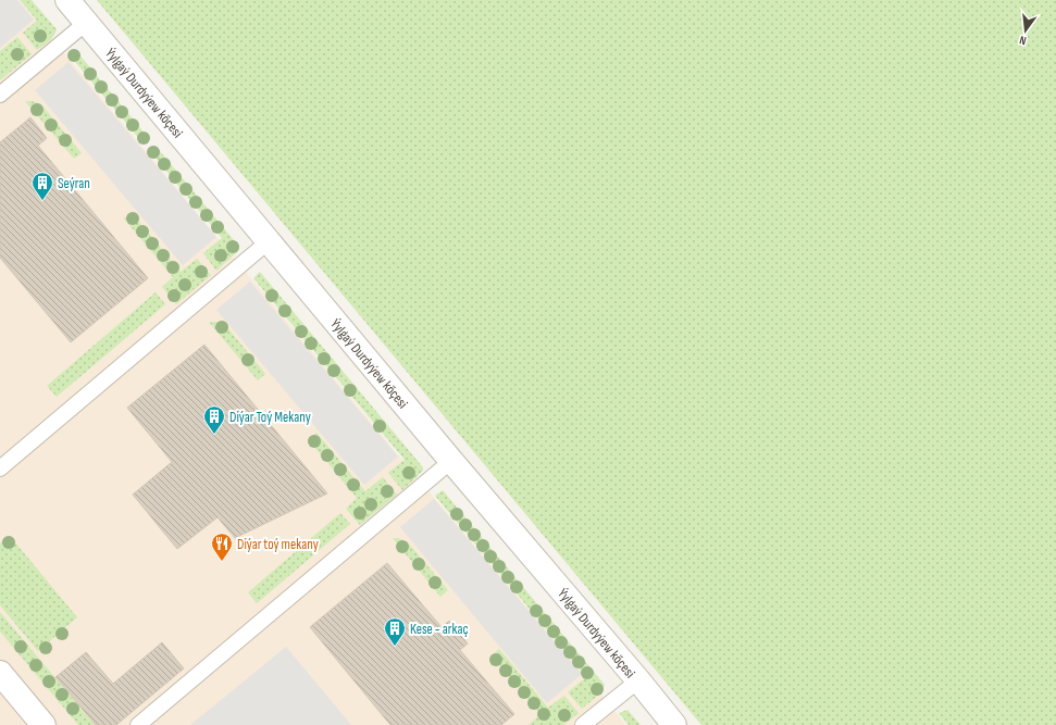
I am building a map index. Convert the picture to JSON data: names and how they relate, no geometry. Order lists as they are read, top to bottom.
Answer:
{
  "streets": {
    "street": ["Ýylgaý Durdyýew köçesi"]
  },
  "places": {
    "building": ["Seýran", "Diýar Toý Mekany", "Kese - arkaç"],
    "restaurant": ["Diýar toý mekany"]
  },
  "north": "bottom"
}
